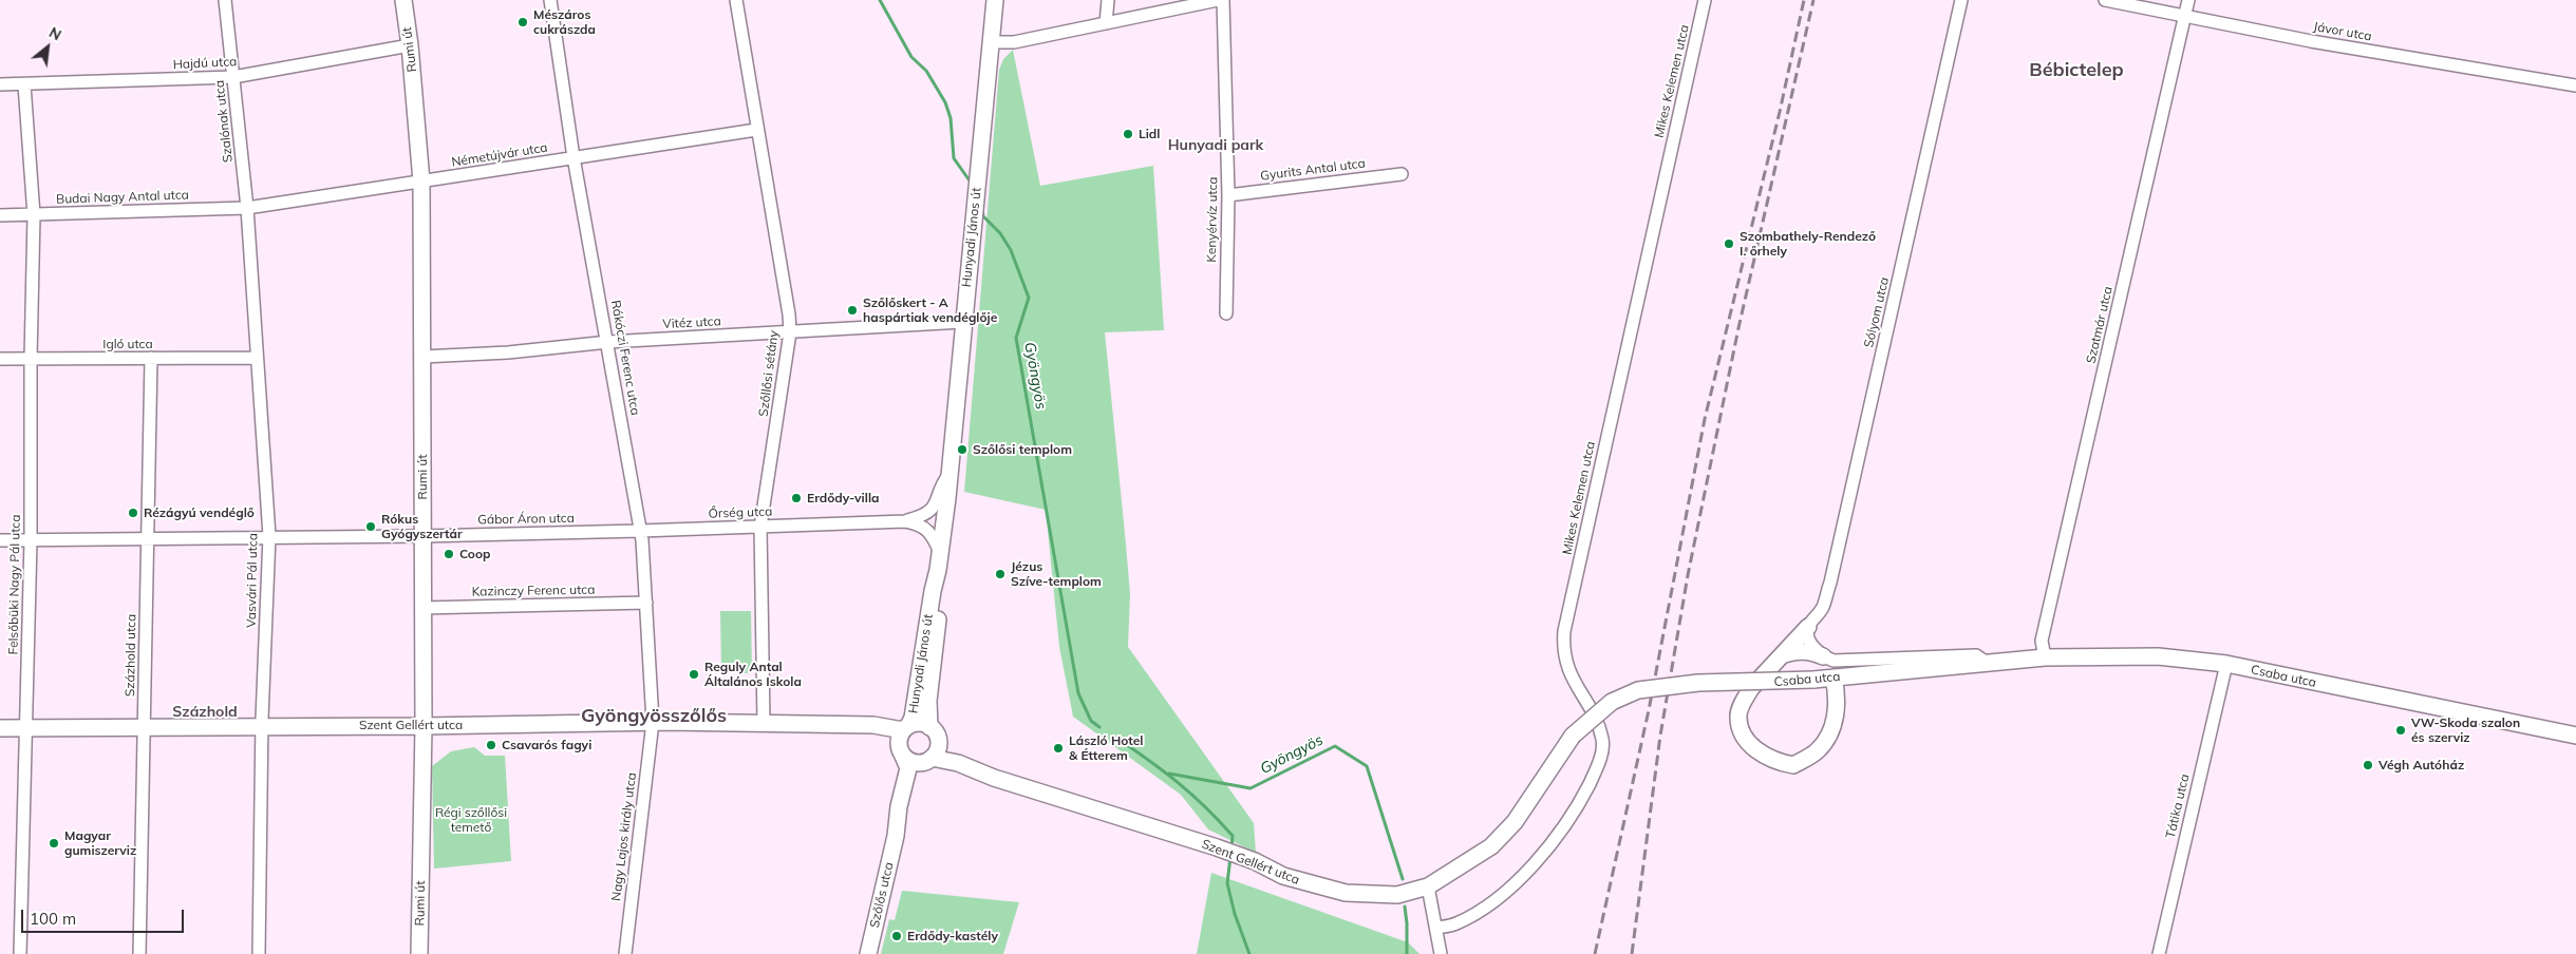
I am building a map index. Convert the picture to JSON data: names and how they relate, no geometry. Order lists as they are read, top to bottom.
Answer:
{
  "streets": {
    "street": [
      "Jávor utca",
      "Rumi út",
      "Hajdú utca",
      "Mikes Kelemen utca",
      "Szalónak utca",
      "Németújvár utca",
      "Gyurits Antal utca",
      "Budai Nagy Antal utca",
      "Kenyérvíz utca",
      "Hunyadi János út",
      "Sólyom utca",
      "Vitéz utca",
      "Szatmár utca",
      "Igló utca",
      "Rákóczi Ferenc utca",
      "Szőllősi sétány",
      "Őrség utca",
      "Gábor Áron utca",
      "Vasvári Pál utca",
      "Felsőbüki Nagy Pál utca",
      "Kazinczy Ferenc utca",
      "Százhold utca",
      "Csaba utca",
      "Szent Gellért utca",
      "Tátika utca",
      "Nagy Lajos király utca",
      "Szőlős utca"
    ]
  },
  "crossings": [
    ["Jávor utca", "Szatmár utca"],
    ["Rumi út", "Hajdú utca"],
    ["Rumi út", "Németújvár utca"],
    ["Rumi út", "Vitéz utca"],
    ["Rumi út", "Gábor Áron utca"],
    ["Rumi út", "Kazinczy Ferenc utca"],
    ["Rumi út", "Szent Gellért utca"],
    ["Hajdú utca", "Szalónak utca"],
    ["Hajdú utca", "Felsőbüki Nagy Pál utca"],
    ["Szalónak utca", "Németújvár utca"],
    ["Szalónak utca", "Budai Nagy Antal utca"],
    ["Szalónak utca", "Vasvári Pál utca"],
    ["Németújvár utca", "Budai Nagy Antal utca"],
    ["Németújvár utca", "Rákóczi Ferenc utca"],
    ["Németújvár utca", "Szőllősi sétány"],
    ["Németújvár utca", "Vasvári Pál utca"],
    ["Gyurits Antal utca", "Kenyérvíz utca"],
    ["Budai Nagy Antal utca", "Vasvári Pál utca"],
    ["Budai Nagy Antal utca", "Felsőbüki Nagy Pál utca"],
    ["Hunyadi János út", "Vitéz utca"],
    ["Hunyadi János út", "Őrség utca"],
    ["Hunyadi János út", "Szent Gellért utca"],
    ["Hunyadi János út", "Szőlős utca"],
    ["Sólyom utca", "Csaba utca"],
    ["Vitéz utca", "Rákóczi Ferenc utca"],
    ["Vitéz utca", "Szőllősi sétány"],
    ["Szatmár utca", "Csaba utca"],
    ["Igló utca", "Vasvári Pál utca"],
    ["Igló utca", "Felsőbüki Nagy Pál utca"],
    ["Igló utca", "Százhold utca"],
    ["Rákóczi Ferenc utca", "Őrség utca"],
    ["Rákóczi Ferenc utca", "Gábor Áron utca"],
    ["Rákóczi Ferenc utca", "Kazinczy Ferenc utca"],
    ["Rákóczi Ferenc utca", "Szent Gellért utca"],
    ["Rákóczi Ferenc utca", "Nagy Lajos király utca"],
    ["Szőllősi sétány", "Őrség utca"],
    ["Szőllősi sétány", "Szent Gellért utca"],
    ["Őrség utca", "Gábor Áron utca"],
    ["Gábor Áron utca", "Vasvári Pál utca"],
    ["Gábor Áron utca", "Felsőbüki Nagy Pál utca"],
    ["Gábor Áron utca", "Százhold utca"],
    ["Vasvári Pál utca", "Szent Gellért utca"],
    ["Felsőbüki Nagy Pál utca", "Szent Gellért utca"],
    ["Százhold utca", "Szent Gellért utca"],
    ["Csaba utca", "Szent Gellért utca"],
    ["Csaba utca", "Tátika utca"],
    ["Szent Gellért utca", "Nagy Lajos király utca"],
    ["Szent Gellért utca", "Szőlős utca"]
  ],
  "districts": [
    "Bébictelep",
    "Hunyadi park",
    "Százhold",
    "Gyöngyösszőlős"
  ],
  "water": ["Gyöngyös"],
  "parks": ["Régi szőllősi temető"],
  "places": [
    "Mészáros cukrászda",
    "Lidl",
    "Szombathely-Rendező I. őrhely",
    "Szőlőskert - A haspártiak vendéglője",
    "Szőlősi templom",
    "Erdődy-villa",
    "Rézágyú vendéglő",
    "Rókus Gyógyszertár",
    "Coop",
    "Jézus Szíve-templom",
    "Reguly Antal Általános Iskola",
    "VW-Skoda szalon és szerviz",
    "Csavarós fagyi",
    "László Hotel & Étterem",
    "Végh Autóház",
    "Magyar gumiszerviz",
    "Erdődy-kastély"
  ],
  "scale_bar": "100 m",
  "north": "top right"
}
